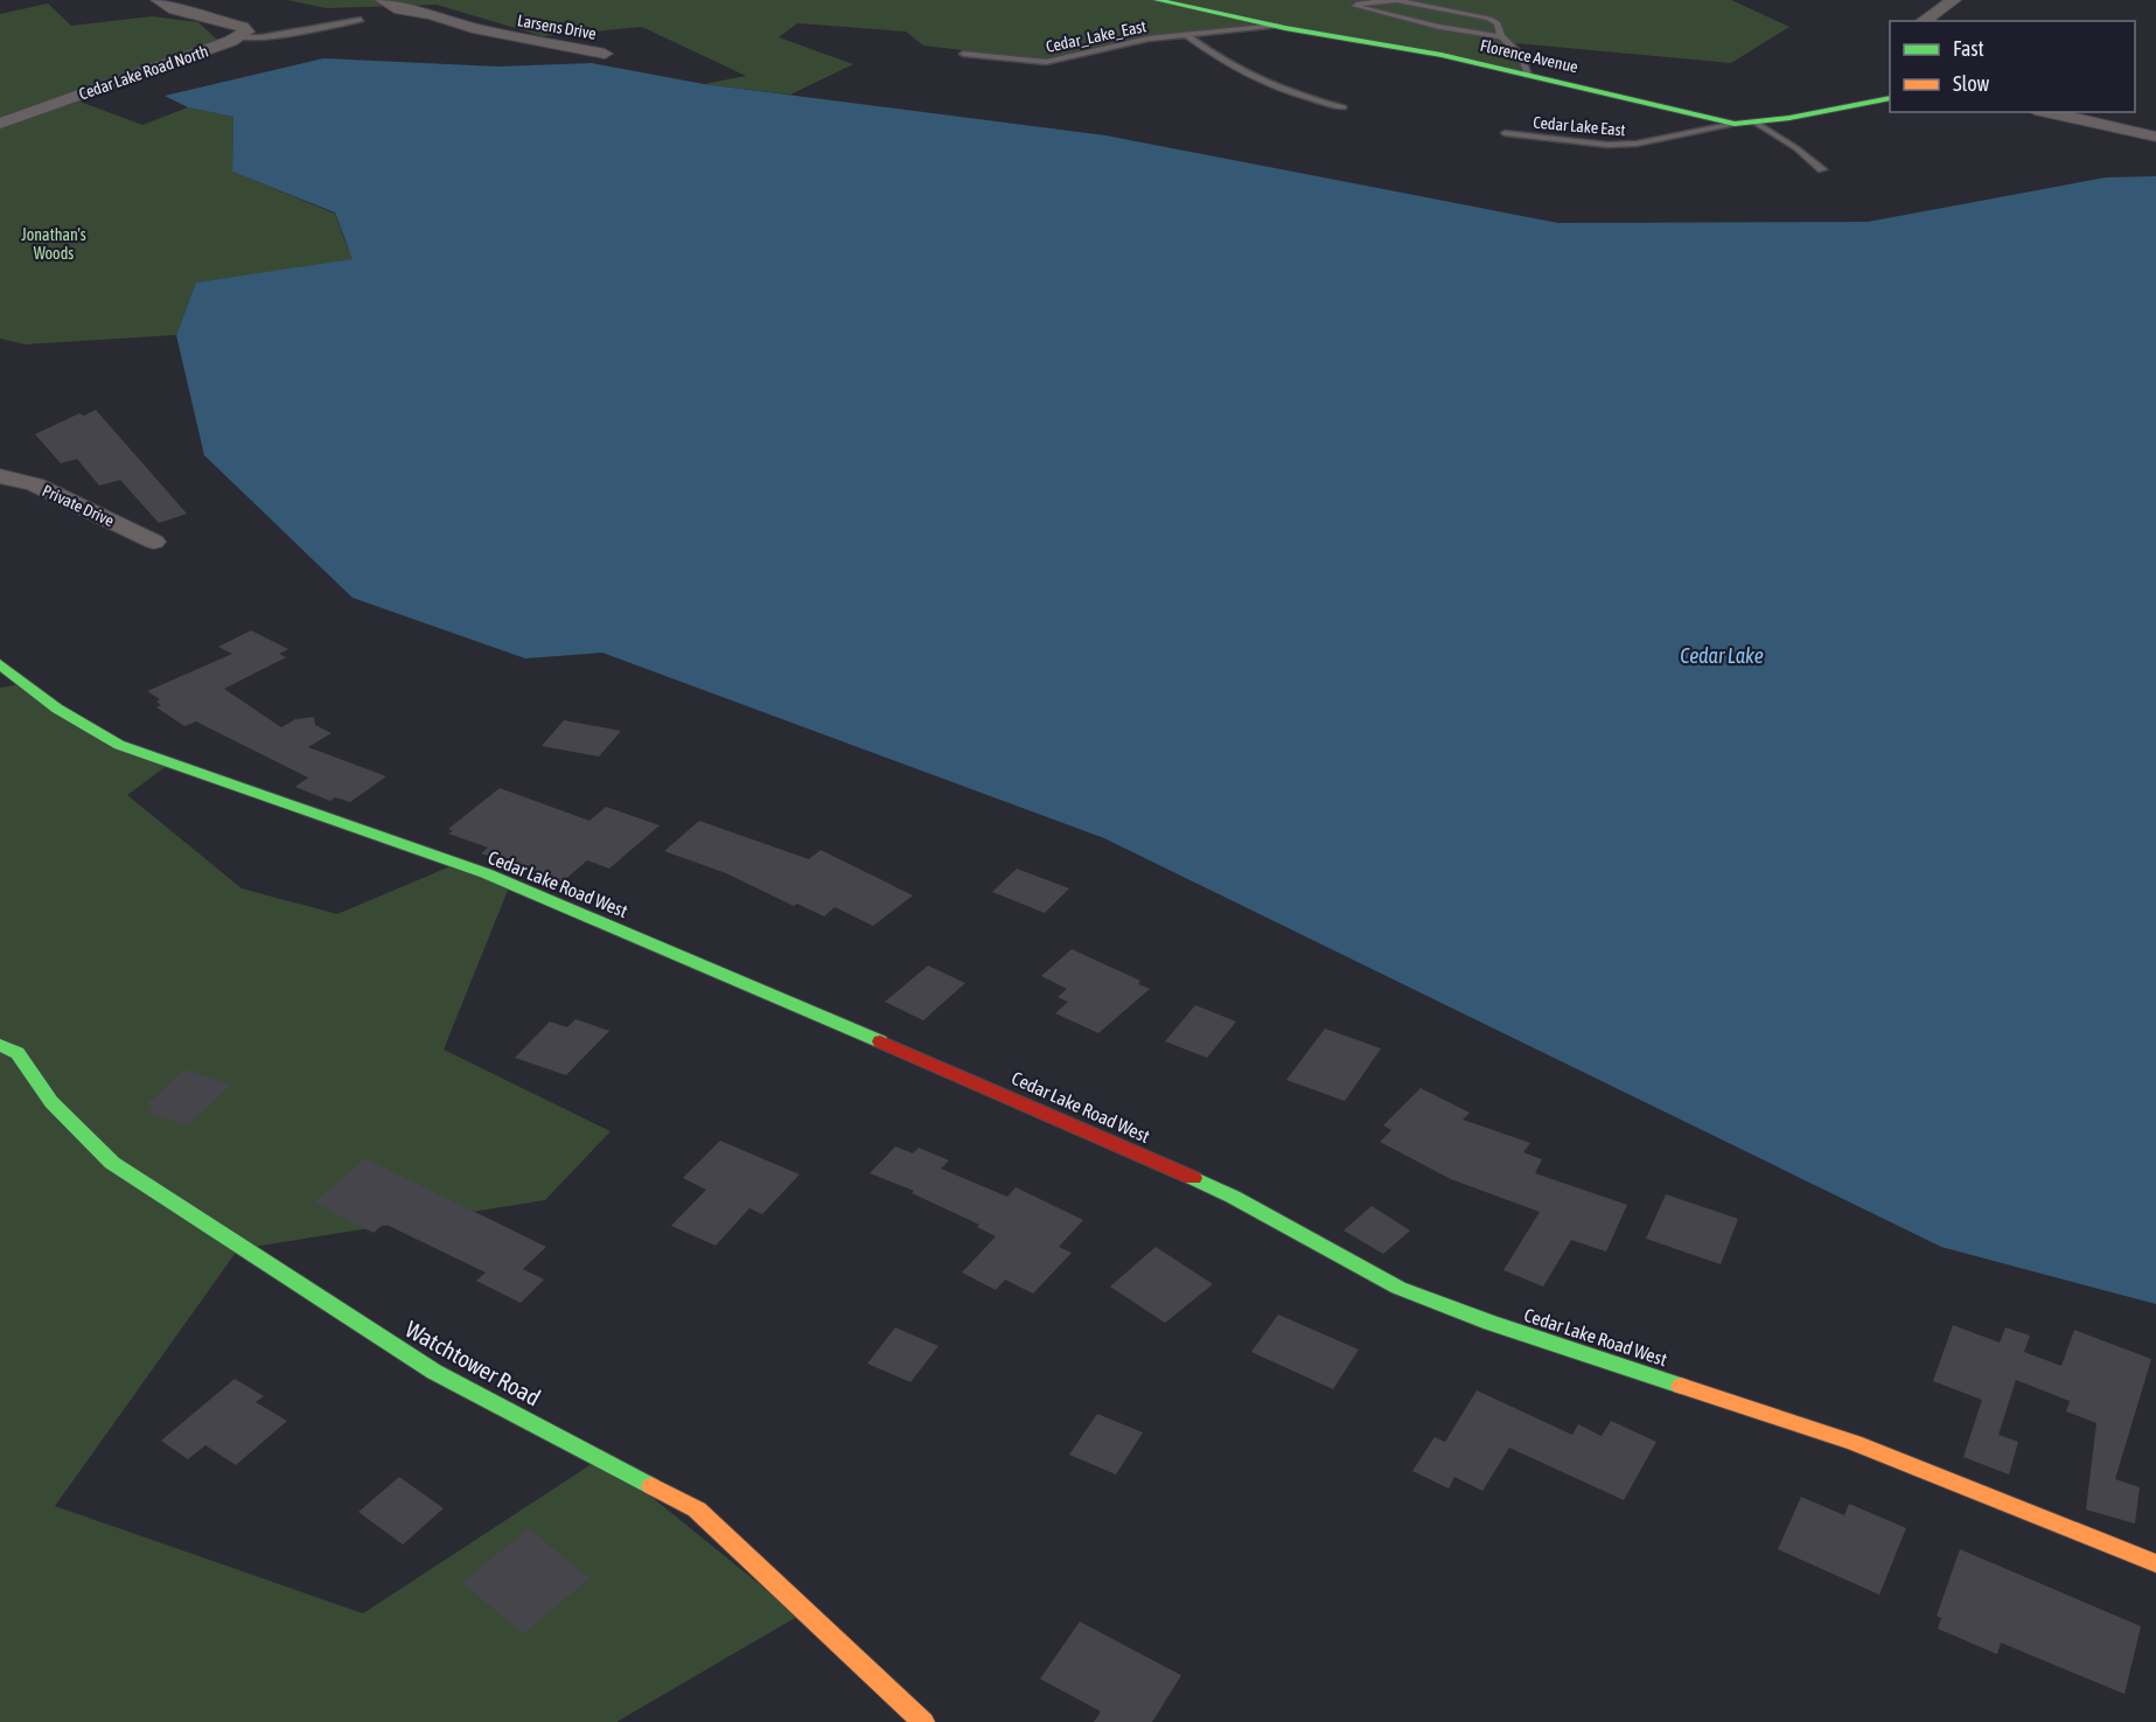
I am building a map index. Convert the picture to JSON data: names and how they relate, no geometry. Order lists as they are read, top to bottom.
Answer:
{
  "streets": {
    "street": [
      "Larsens Drive",
      "Florence Avenue",
      "Cedar Lake Road North",
      "Private Drive",
      "Cedar Lake Road West",
      "Watchtower Road"
    ],
    "lane": ["Cedar_Lake_East", "Cedar Lake East"]
  },
  "crossings": [
    ["Cedar_Lake_East", "Florence Avenue"],
    ["Florence Avenue", "Cedar Lake East"]
  ],
  "water": ["Cedar Lake"],
  "parks": ["Jonathan's Woods"],
  "legend": ["Fast", "Slow"]
}
